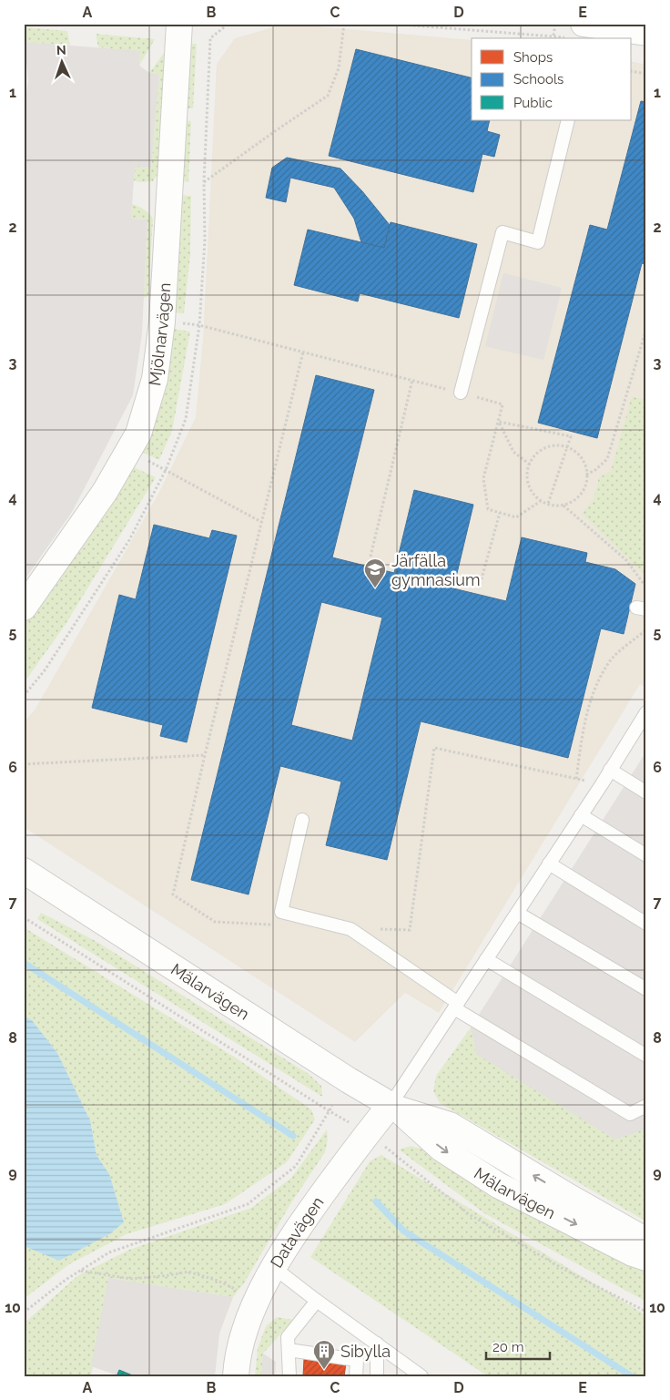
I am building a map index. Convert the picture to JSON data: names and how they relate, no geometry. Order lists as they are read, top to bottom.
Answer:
{
  "streets": {
    "street": ["Mjölnarvägen", "Mälarvägen", "Datavägen"]
  },
  "crossings": [
    ["Mälarvägen", "Datavägen"]
  ],
  "places": {
    "school or university": ["Järfälla gymnasium"],
    "building": ["Sibylla"]
  },
  "legend": ["Shops", "Schools", "Public"],
  "scale_bar": "20 m",
  "north": "top",
  "grid": {
    "columns": [
      "A",
      "B",
      "C",
      "D",
      "E"
    ],
    "rows": [
      "1",
      "2",
      "3",
      "4",
      "5",
      "6",
      "7",
      "8",
      "9",
      "10"
    ]
  }
}
